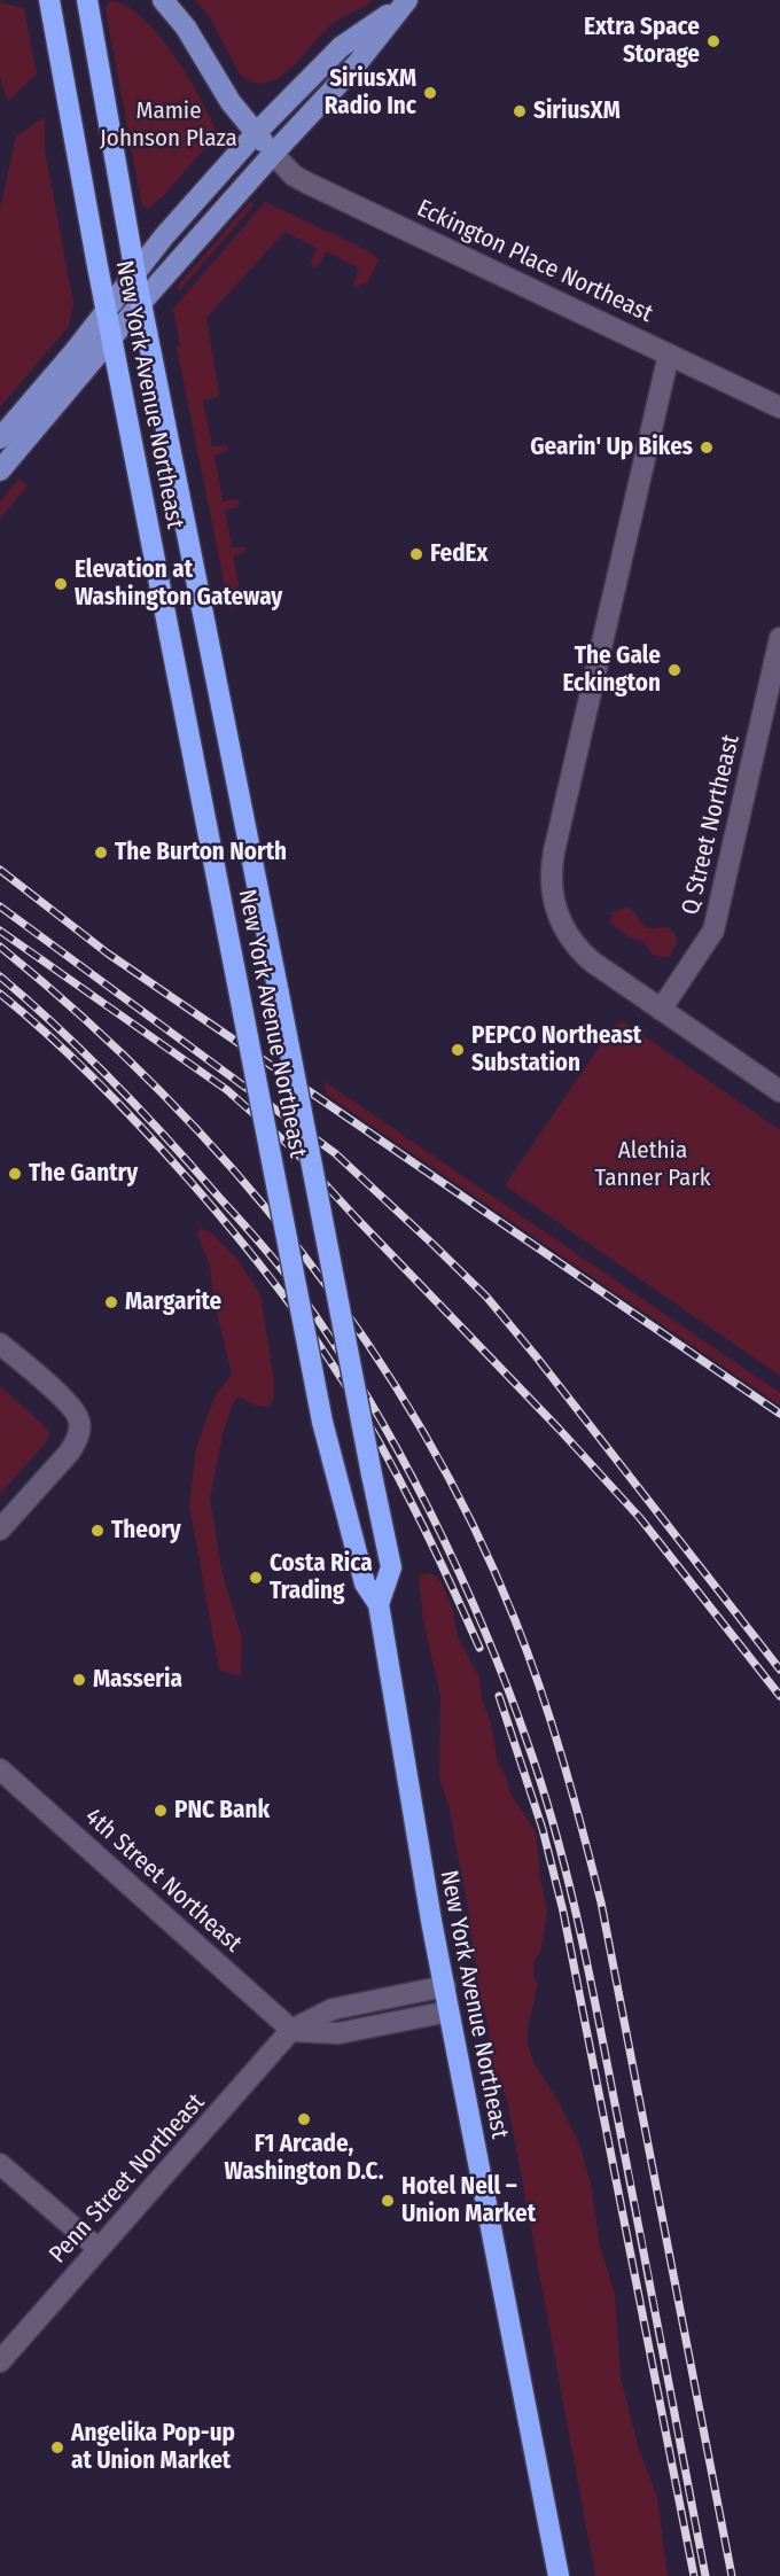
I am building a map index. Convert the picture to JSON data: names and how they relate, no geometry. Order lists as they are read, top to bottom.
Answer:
{
  "streets": {
    "highway": ["New York Avenue Northeast"],
    "street": [
      "Eckington Place Northeast",
      "Q Street Northeast",
      "4th Street Northeast",
      "Penn Street Northeast"
    ]
  },
  "crossings": [
    ["4th Street Northeast", "Penn Street Northeast"]
  ],
  "parks": ["Mamie Johnson Plaza", "Alethia Tanner Park"],
  "places": [
    "Extra Space Storage",
    "SiriusXM Radio Inc",
    "SiriusXM",
    "Gearin' Up Bikes",
    "FedEx",
    "Elevation at Washington Gateway",
    "The Gale Eckington",
    "The Burton North",
    "PEPCO Northeast Substation",
    "The Gantry",
    "Margarite",
    "Theory",
    "Costa Rica Trading",
    "Masseria",
    "PNC Bank",
    "F1 Arcade, Washington D.C.",
    "Hotel Nell – Union Market",
    "Angelika Pop-up at Union Market"
  ]
}
